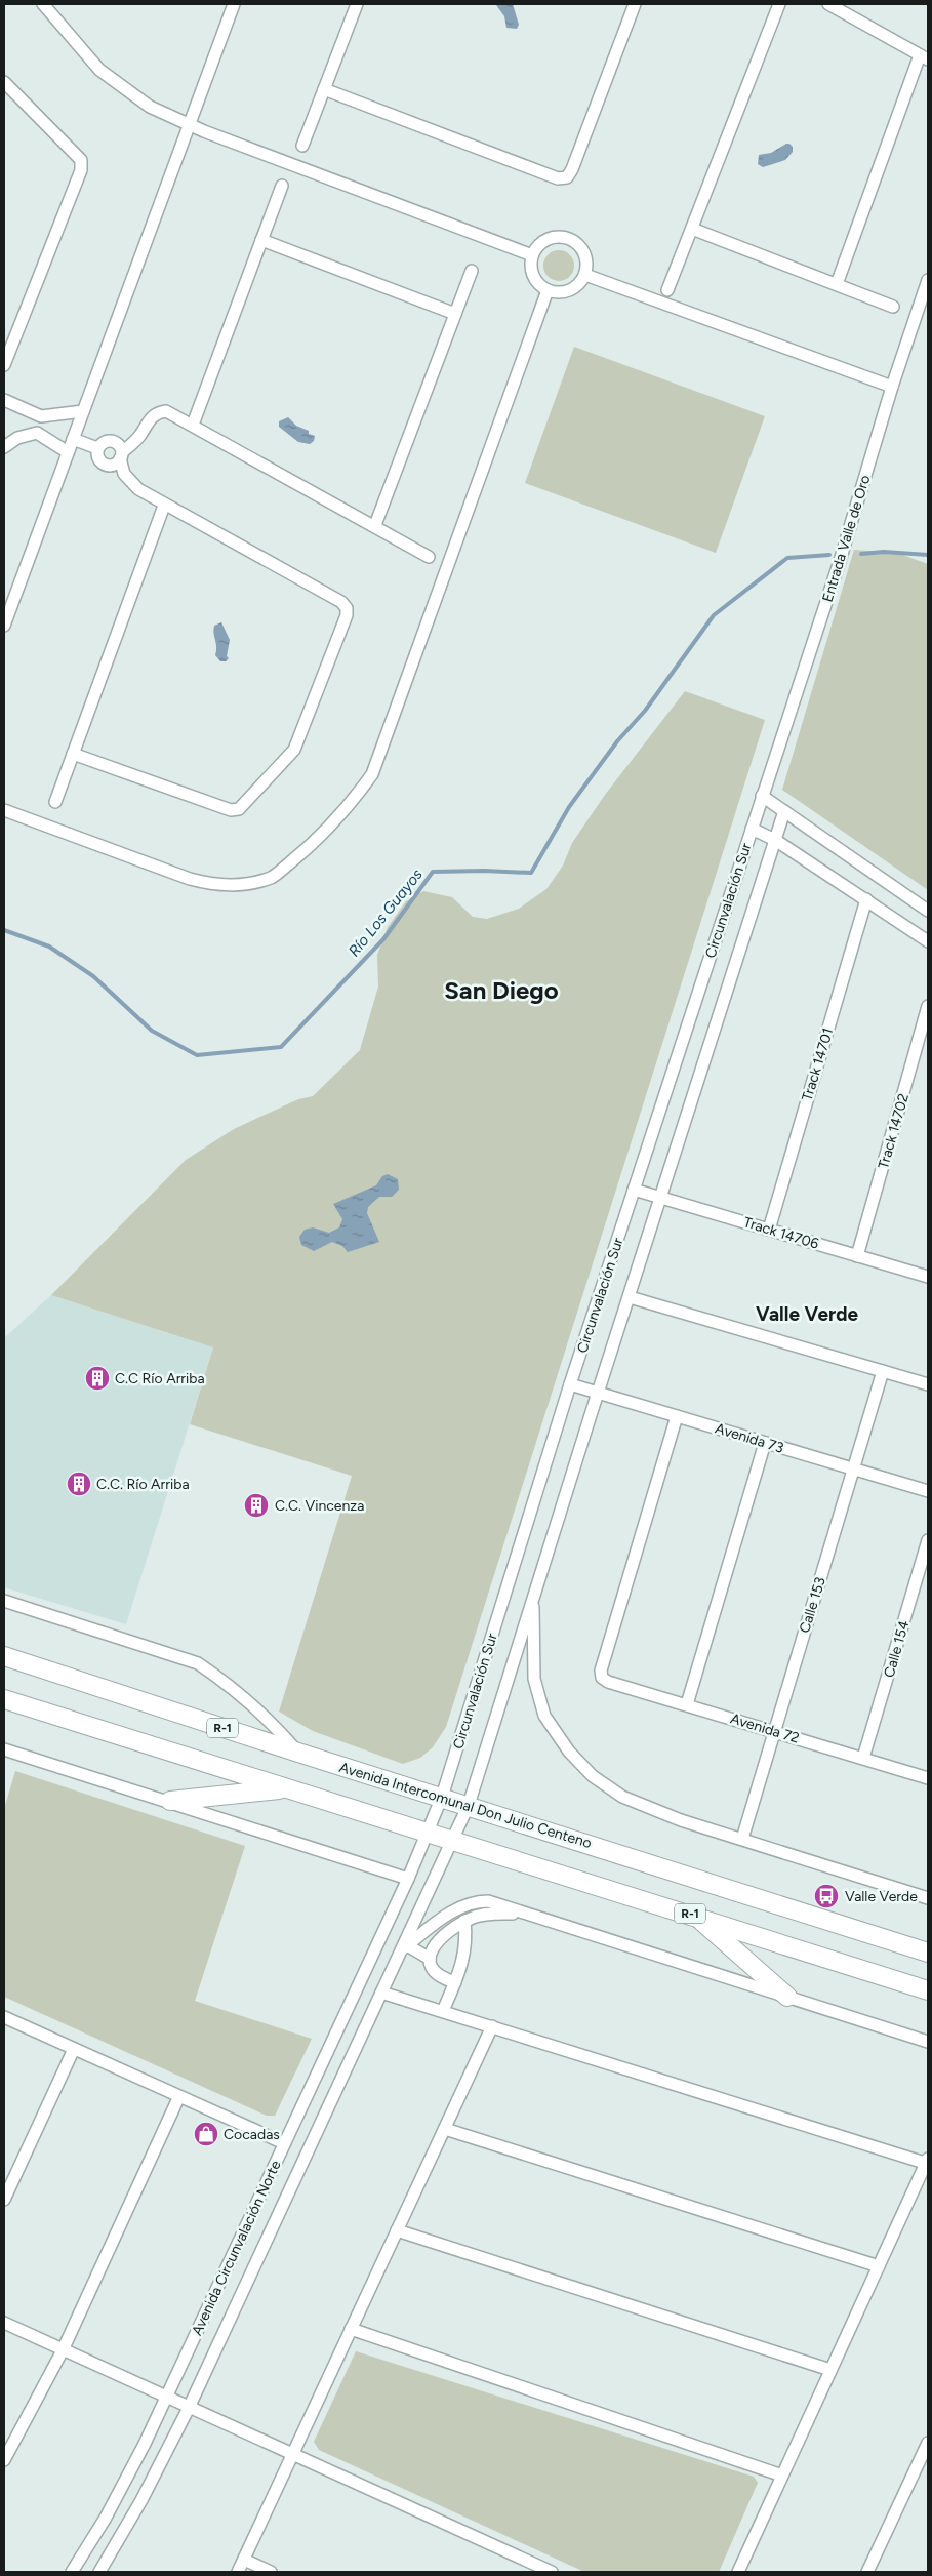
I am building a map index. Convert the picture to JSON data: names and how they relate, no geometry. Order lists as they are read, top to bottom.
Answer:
{
  "streets": {
    "main road": ["R-1", "Avenida Intercomunal Don Julio Centeno"],
    "street": [
      "Entrada Valle de Oro",
      "Circunvalación Sur",
      "Track 14701",
      "Track 14702",
      "Track 14706",
      "Avenida 73",
      "Calle 153",
      "Calle 154",
      "Avenida 72",
      "Avenida Circunvalación Norte"
    ]
  },
  "crossings": [
    ["Entrada Valle de Oro", "Circunvalación Sur"],
    ["Circunvalación Sur", "Track 14706"],
    ["Circunvalación Sur", "Avenida 73"],
    ["Circunvalación Sur", "R-1"],
    ["Circunvalación Sur", "Avenida Intercomunal Don Julio Centeno"],
    ["Circunvalación Sur", "Avenida Circunvalación Norte"],
    ["Track 14701", "Track 14706"],
    ["Track 14702", "Track 14706"],
    ["Avenida 73", "Calle 153"],
    ["Avenida 73", "Avenida 72"],
    ["Calle 153", "Avenida 72"],
    ["Calle 154", "Avenida 72"],
    ["R-1", "Avenida Circunvalación Norte"]
  ],
  "districts": ["San Diego", "Valle Verde"],
  "water": ["Río Los Guayos"],
  "places": {
    "building": ["C.C Río Arriba", "C.C. Río Arriba", "C.C. Vincenza"],
    "bus stop": ["Valle Verde"],
    "shop": ["Cocadas"]
  }
}
